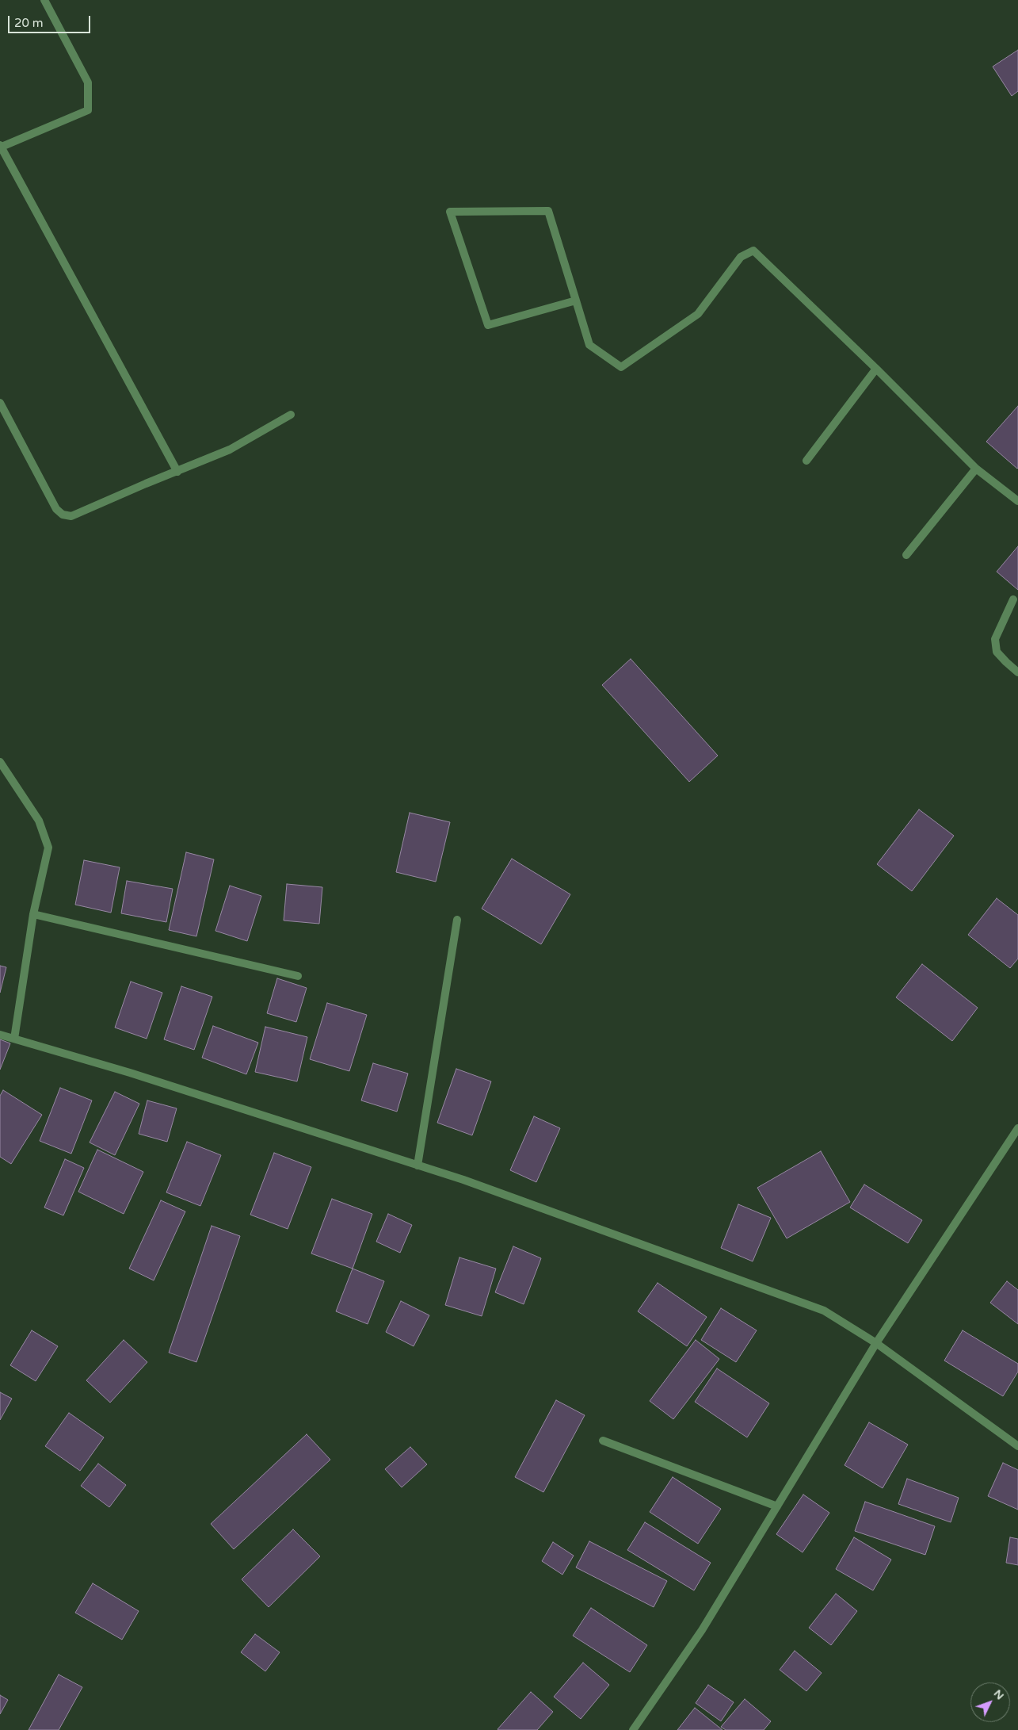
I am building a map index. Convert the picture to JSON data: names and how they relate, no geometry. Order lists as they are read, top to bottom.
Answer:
{
  "scale_bar": "20 m",
  "north": "top right"
}
